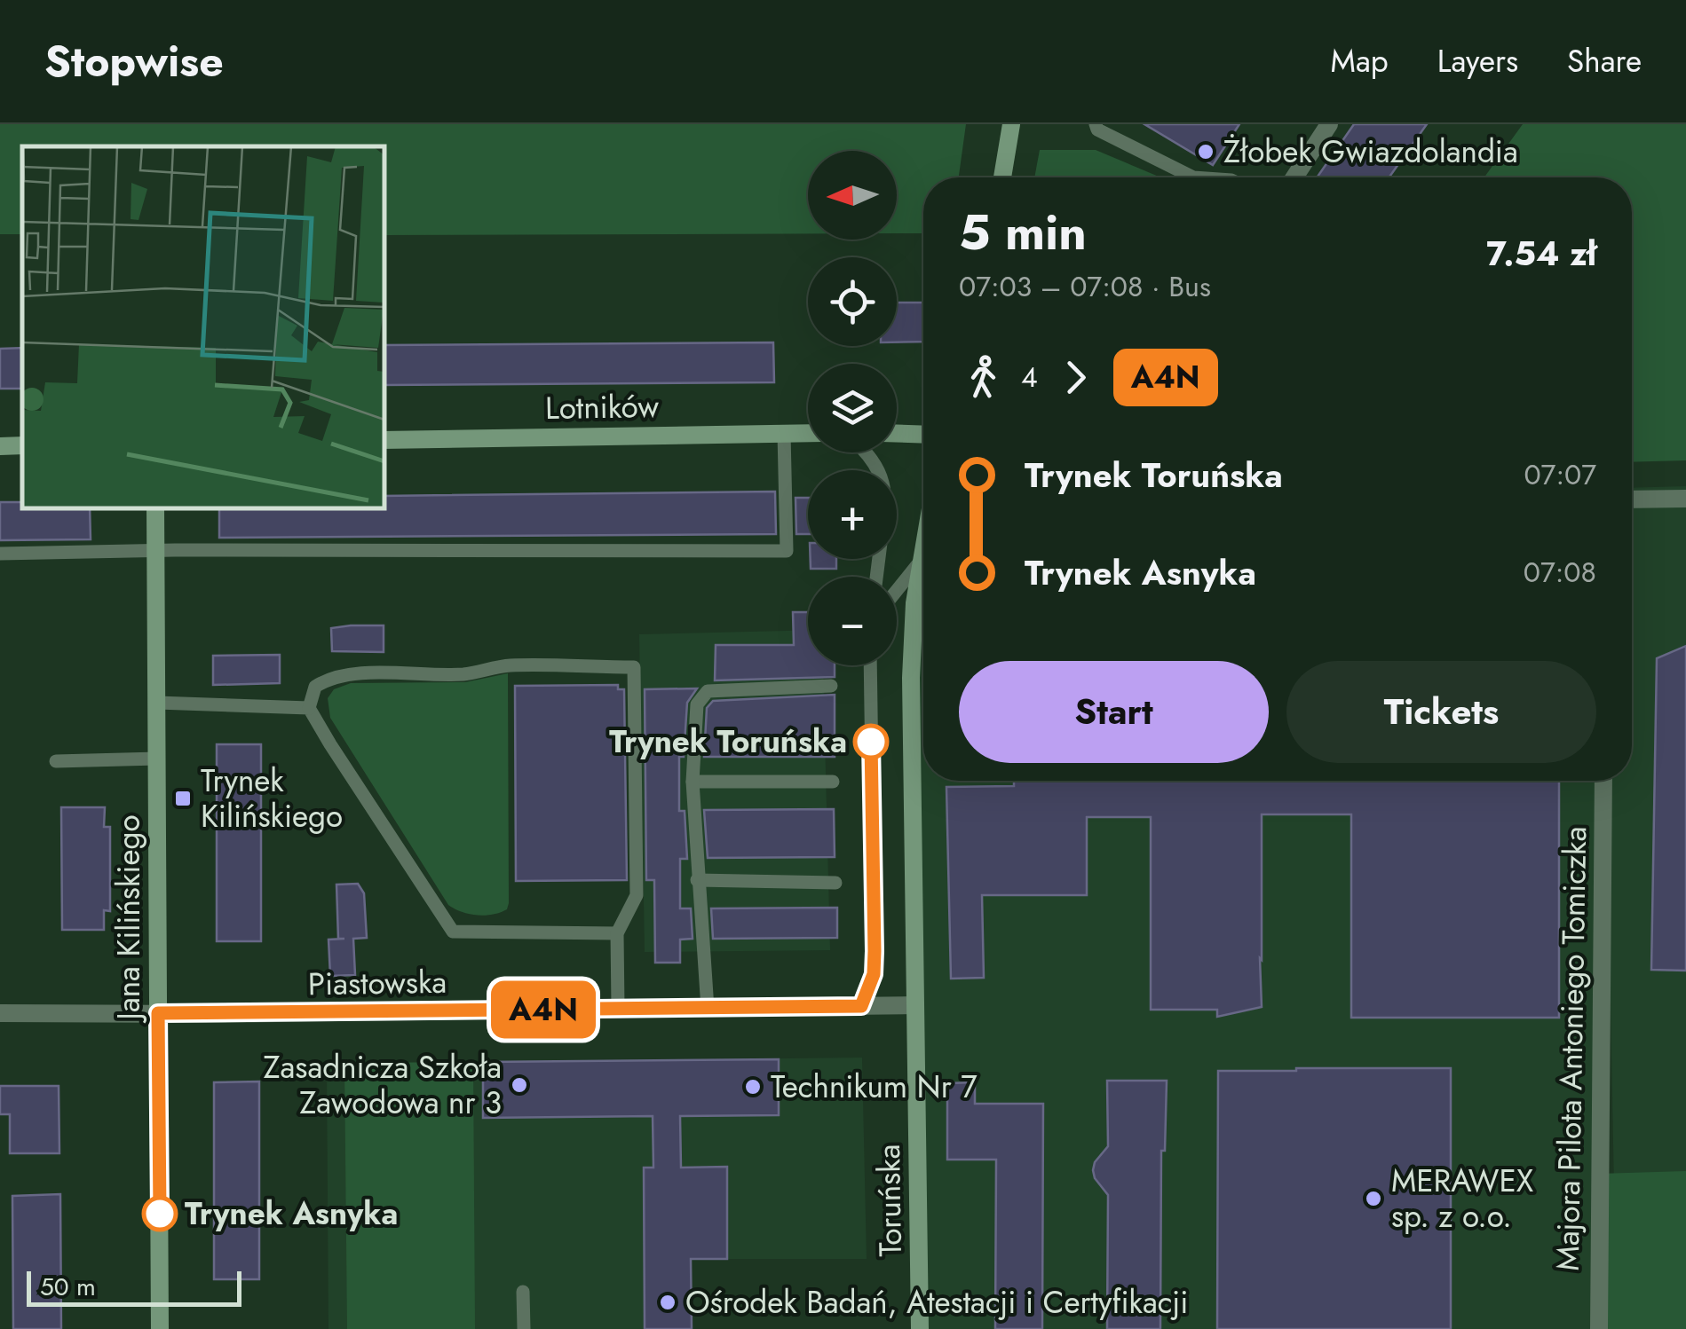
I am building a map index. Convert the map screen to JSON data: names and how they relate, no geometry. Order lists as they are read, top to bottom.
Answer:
{
  "streets": {
    "street": [
      "Lotników",
      "Jana Kilińskiego",
      "Piastowska",
      "Majora Pilota Antoniego Tomiczka",
      "Toruńska"
    ]
  },
  "crossings": [
    ["Jana Kilińskiego", "Piastowska"],
    ["Piastowska", "Toruńska"]
  ],
  "places": {
    "other": [
      "Żłobek Gwiazdolandia",
      "Trynek Toruńska",
      "Zasadnicza Szkoła Zawodowa nr 3",
      "Technikum Nr 7",
      "MERAWEX sp. z o.o.",
      "Trynek Asnyka",
      "Ośrodek Badań, Atestacji i Certyfikacji"
    ],
    "transit": ["Trynek Kilińskiego"]
  },
  "lines": ["bus line A4N"],
  "scale_bar": "50 m",
  "north": "left",
  "page": {
    "header": "Stopwise",
    "nav": ["Map", "Layers", "Share"],
    "on_map": "A4N",
    "map_buttons": ["+", "−"],
    "heading": ["5 min", "07:03 – 07:08 · Bus", "7.54 zł"],
    "legs": ["4", "A4N"],
    "list": [
      {
        "name": "Trynek Toruńska",
        "value": "07:07"
      },
      {
        "name": "Trynek Asnyka",
        "value": "07:08"
      }
    ],
    "buttons": ["Start", "Tickets"],
    "scale": "50 m"
  }
}
